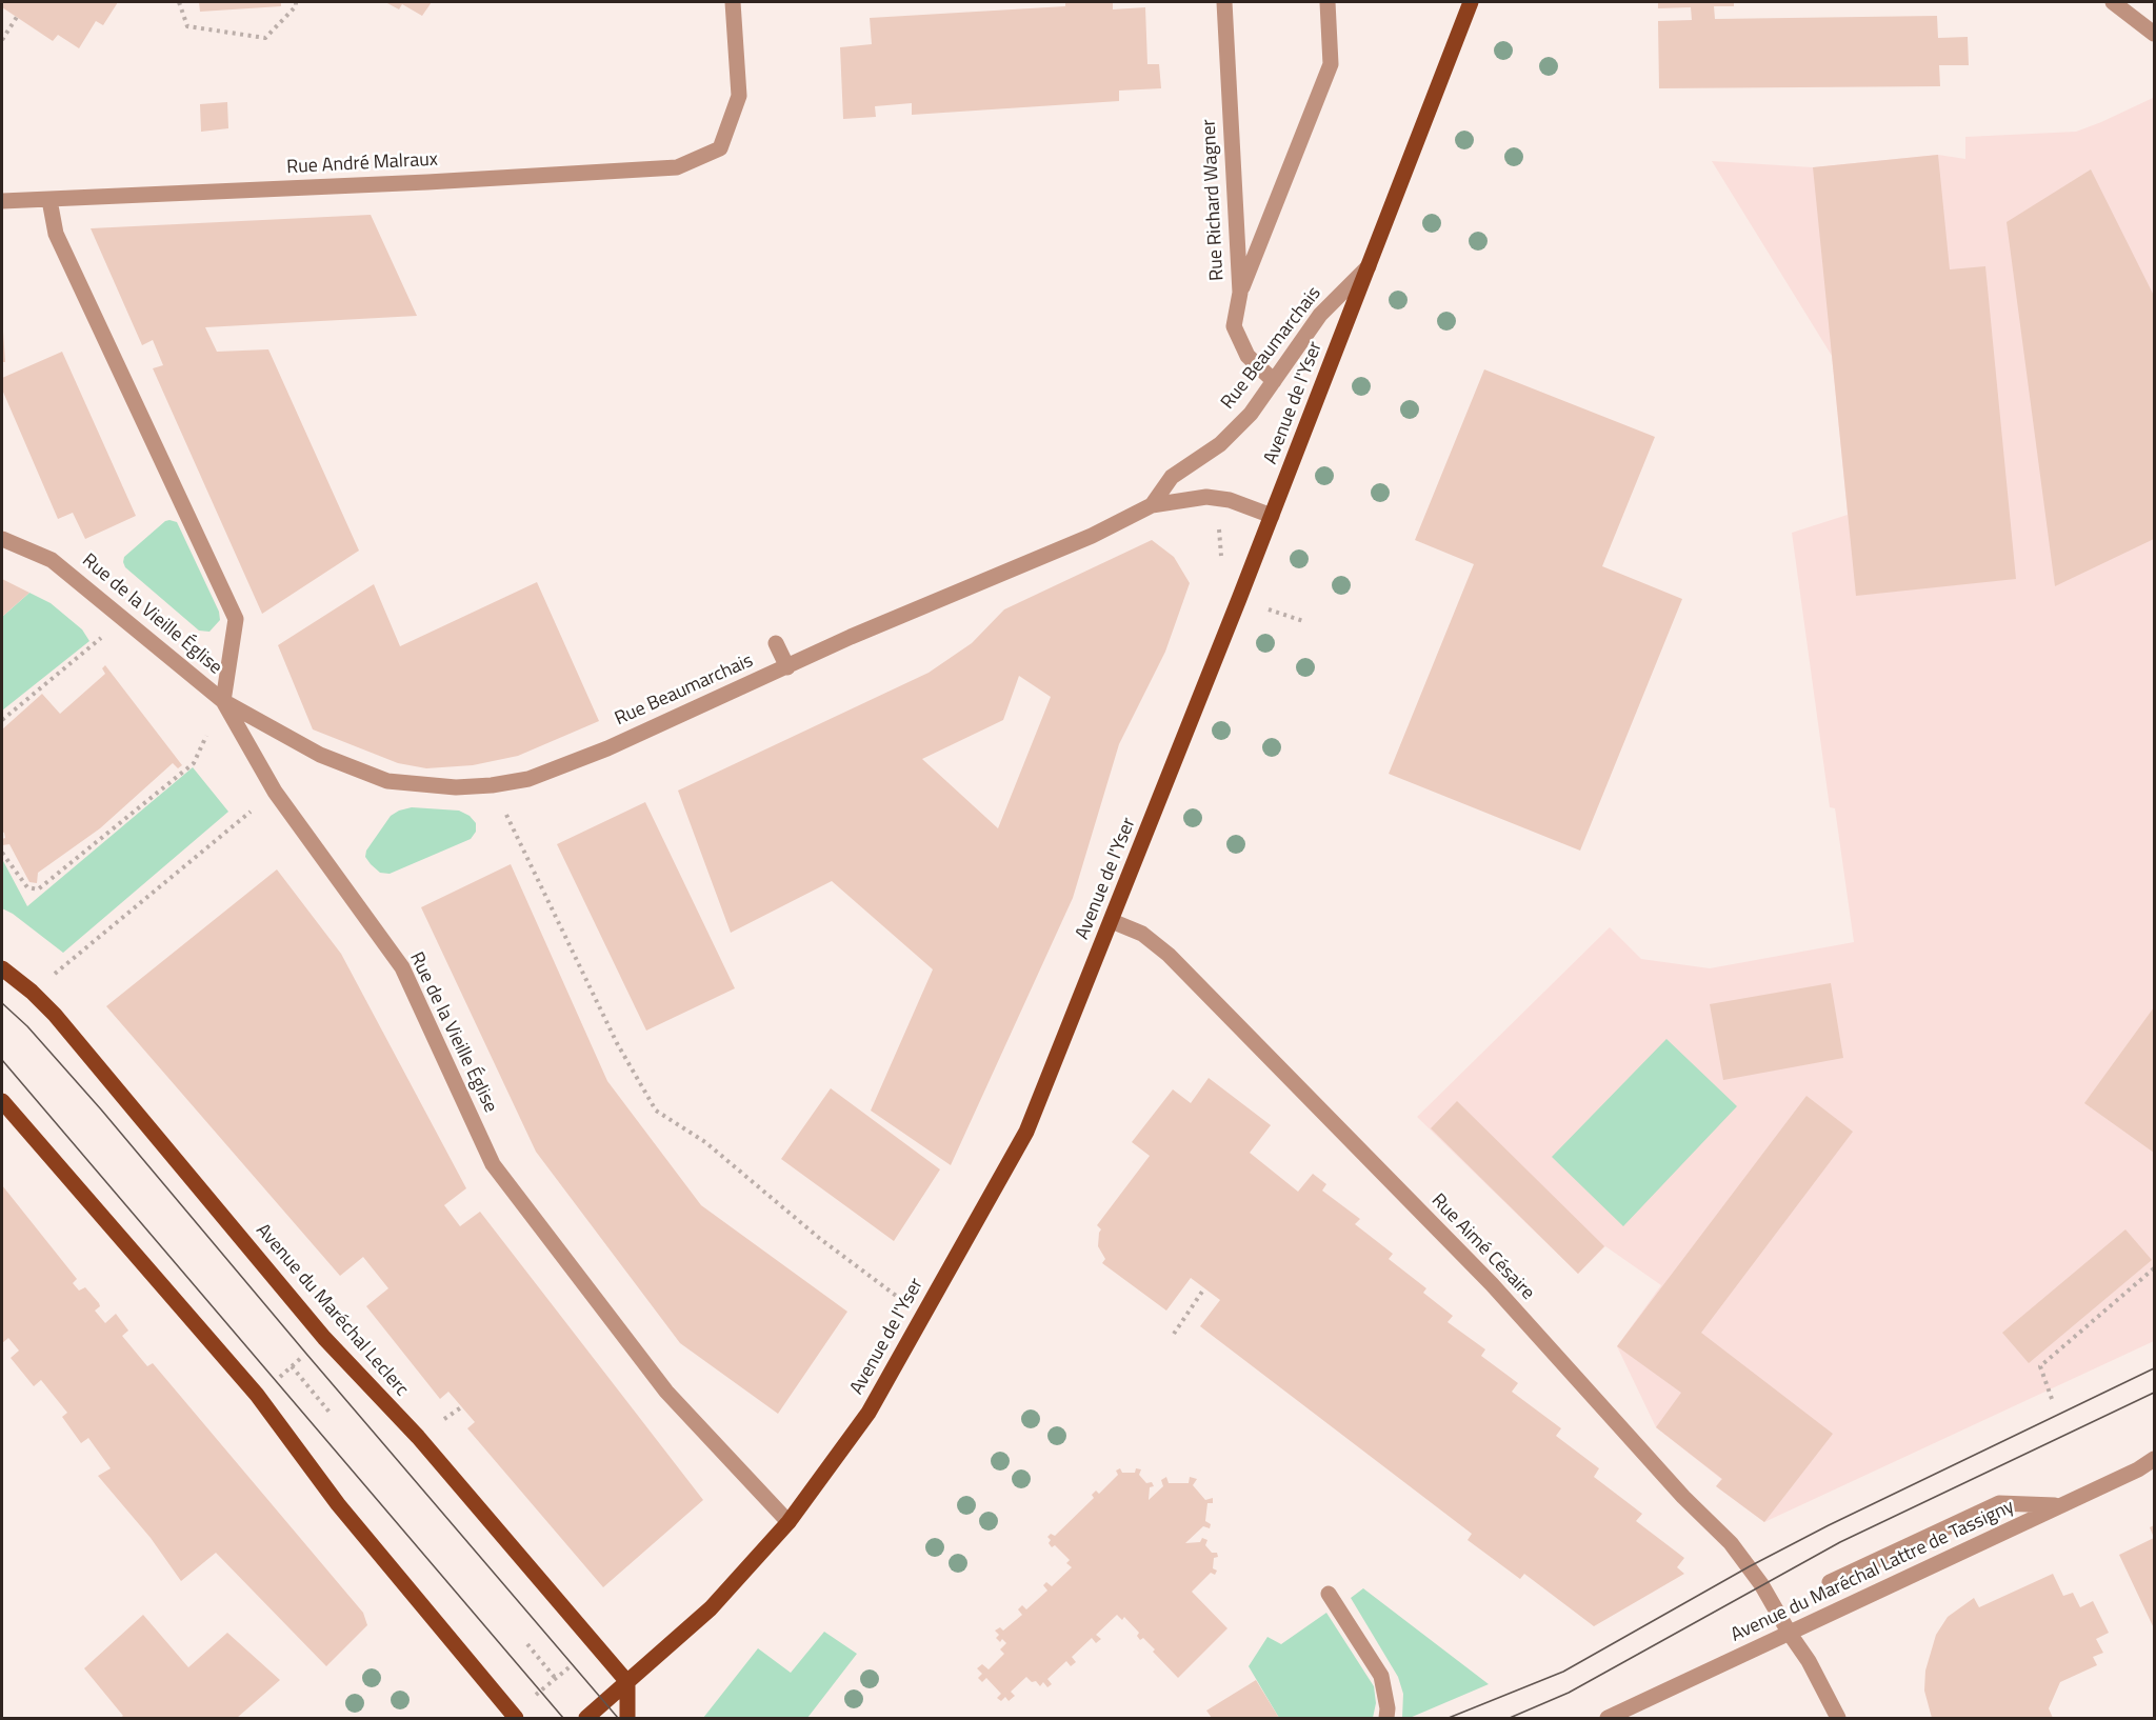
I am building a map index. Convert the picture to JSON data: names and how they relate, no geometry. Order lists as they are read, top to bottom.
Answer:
{
  "streets": {
    "main road": ["Avenue de l'Yser", "Avenue du Maréchal Leclerc"],
    "street": [
      "Rue André Malraux",
      "Rue Richard Wagner",
      "Rue Beaumarchais",
      "Rue de la Vieille Église",
      "Rue Aimé Césaire",
      "Avenue du Maréchal Lattre de Tassigny"
    ]
  },
  "crossings": [
    ["Rue Richard Wagner", "Rue Beaumarchais"],
    ["Rue Beaumarchais", "Avenue de l'Yser"],
    ["Rue Beaumarchais", "Rue de la Vieille Église"],
    ["Avenue de l'Yser", "Rue de la Vieille Église"],
    ["Avenue de l'Yser", "Rue Aimé Césaire"],
    ["Avenue de l'Yser", "Avenue du Maréchal Leclerc"],
    ["Rue Aimé Césaire", "Avenue du Maréchal Lattre de Tassigny"]
  ]
}
